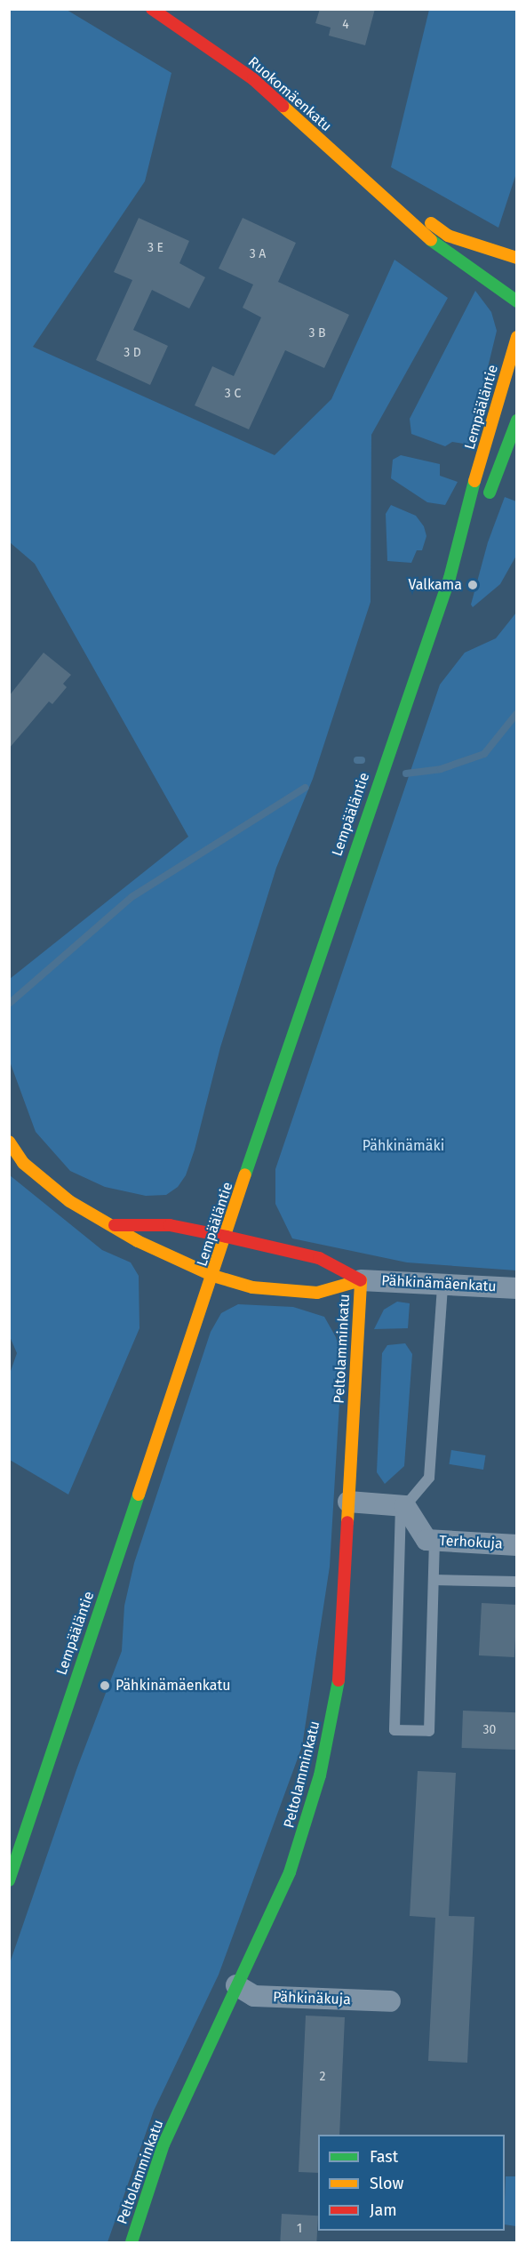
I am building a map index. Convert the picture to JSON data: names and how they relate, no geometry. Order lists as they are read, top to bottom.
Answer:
{
  "streets": {
    "street": [
      "Ruokomäenkatu",
      "Lempääläntie",
      "Pähkinämäenkatu",
      "Peltolamminkatu",
      "Terhokuja",
      "Pähkinäkuja"
    ]
  },
  "crossings": [
    ["Lempääläntie", "Pähkinämäenkatu"],
    ["Pähkinämäenkatu", "Peltolamminkatu"],
    ["Peltolamminkatu", "Pähkinäkuja"]
  ],
  "parks": ["Pähkinämäki"],
  "places": ["Valkama", "Pähkinämäenkatu"],
  "house_numbers": [
    "4",
    "3 E",
    "3 A",
    "3 B",
    "3 D",
    "3 C",
    "30",
    "2",
    "1"
  ],
  "legend": ["Fast", "Slow", "Jam"]
}
